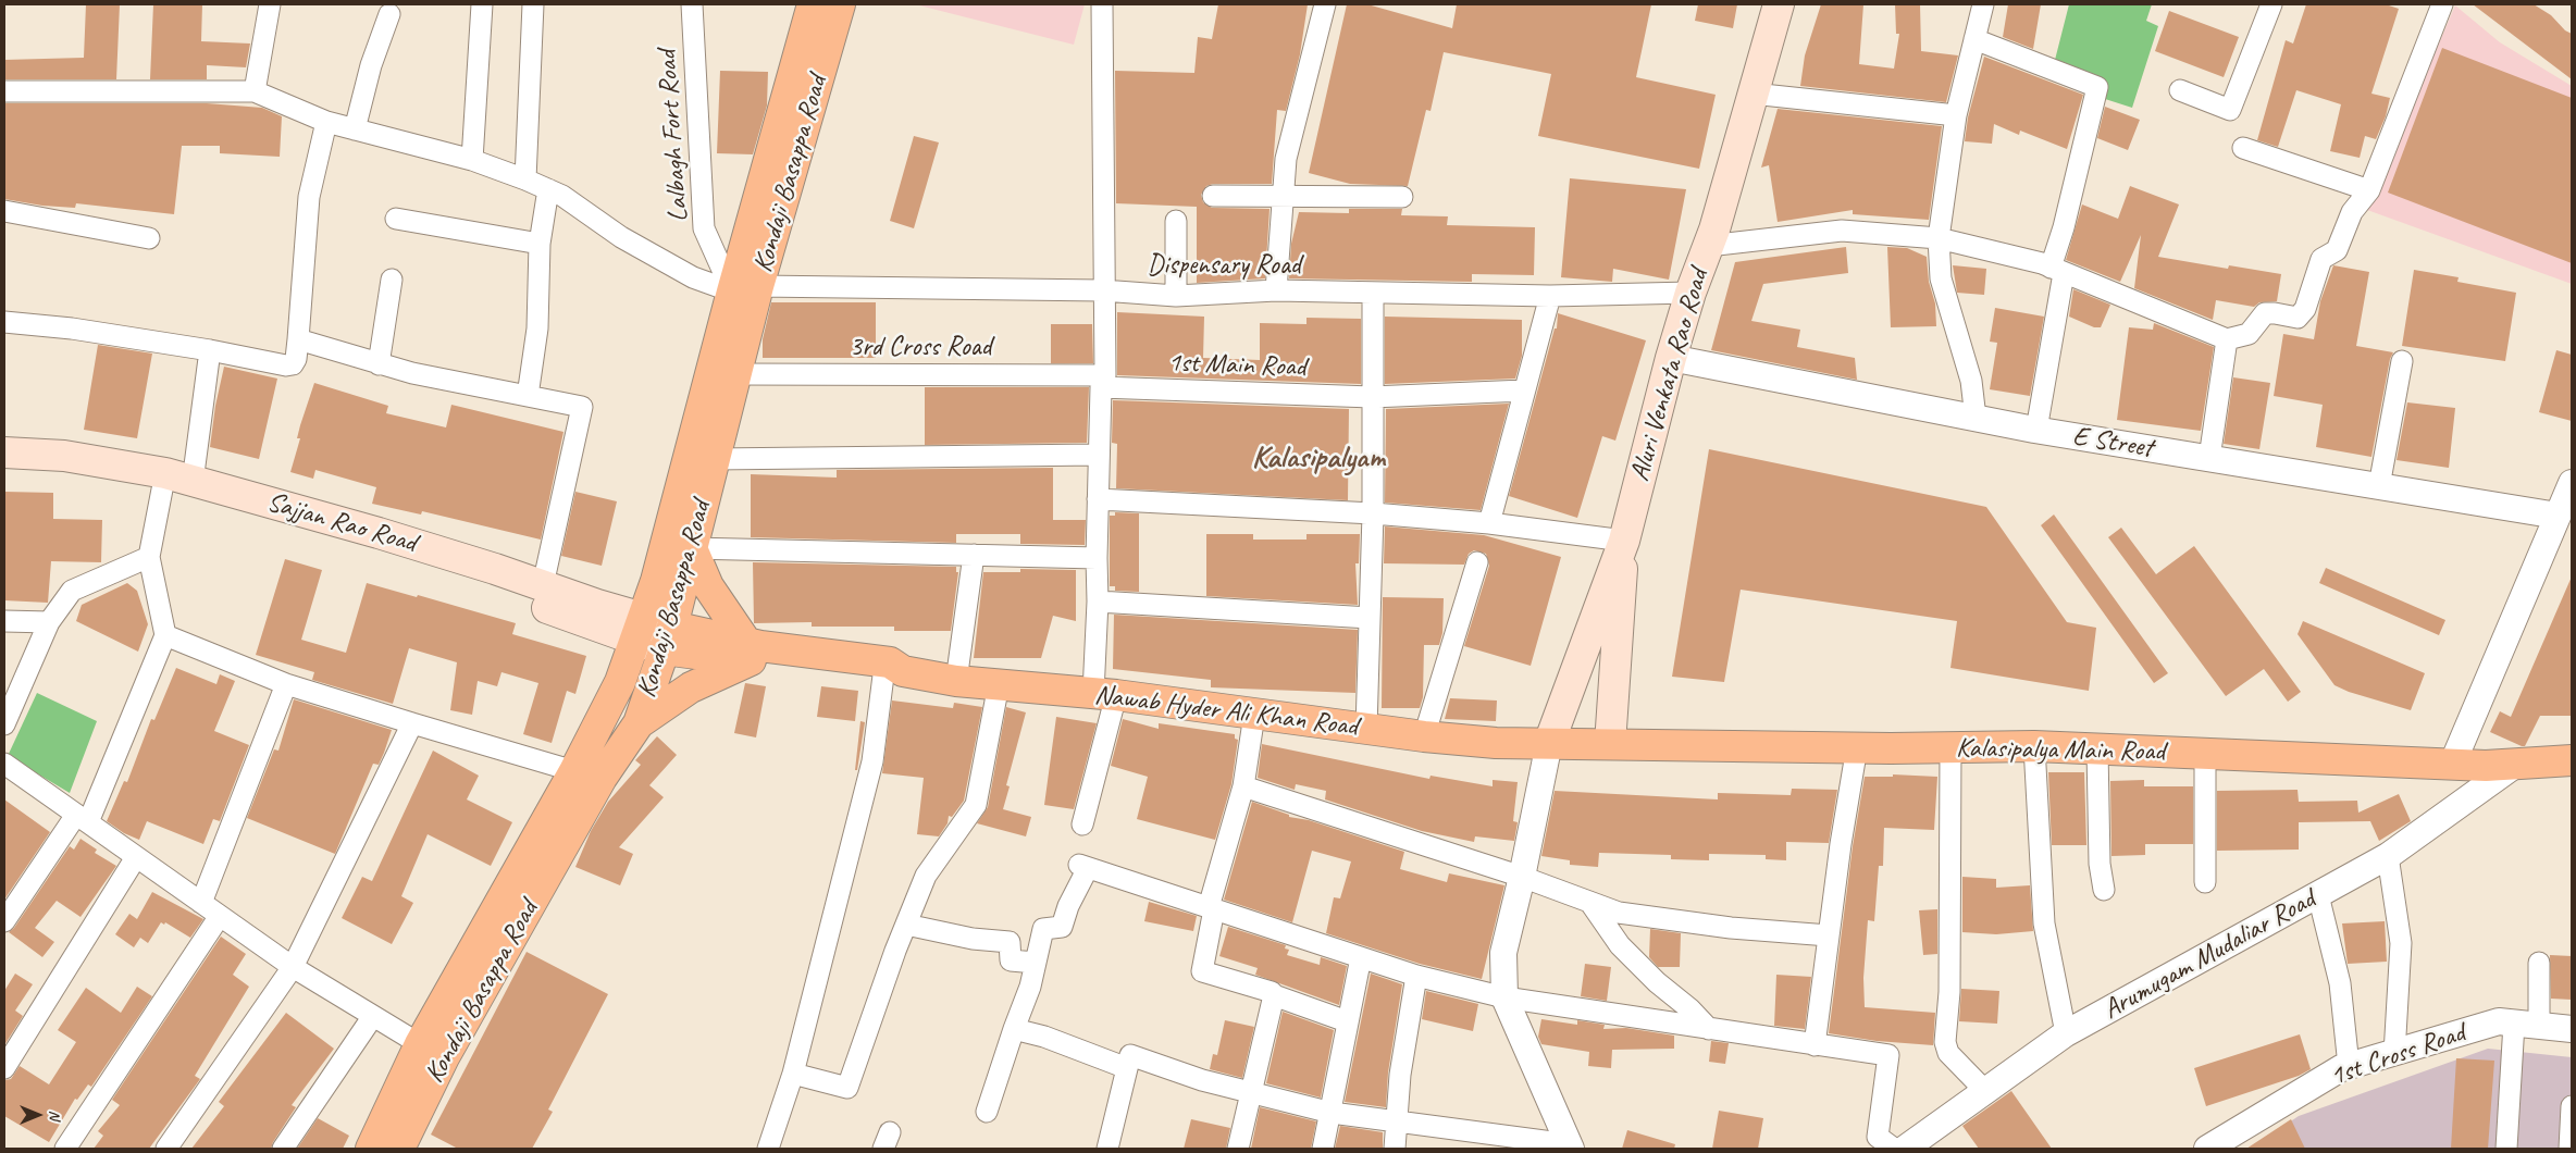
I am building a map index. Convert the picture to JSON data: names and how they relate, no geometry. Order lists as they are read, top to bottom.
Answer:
{
  "streets": {
    "main road": [
      "Kondaji Basappa Road",
      "Aluri Venkata Rao Road",
      "Sajjan Rao Road",
      "Nawab Hyder Ali Khan Road",
      "Kalasipalya Main Road"
    ],
    "street": [
      "Lalbagh Fort Road",
      "Dispensary Road",
      "3rd Cross Road",
      "1st Main Road",
      "E Street",
      "Arumugam Mudaliar Road",
      "1st Cross Road"
    ]
  },
  "crossings": [
    ["Lalbagh Fort Road", "Kondaji Basappa Road"],
    ["Lalbagh Fort Road", "Dispensary Road"],
    ["Kondaji Basappa Road", "Dispensary Road"],
    ["Kondaji Basappa Road", "3rd Cross Road"],
    ["Kondaji Basappa Road", "Sajjan Rao Road"],
    ["Kondaji Basappa Road", "Nawab Hyder Ali Khan Road"],
    ["Dispensary Road", "Aluri Venkata Rao Road"],
    ["3rd Cross Road", "1st Main Road"],
    ["Aluri Venkata Rao Road", "E Street"],
    ["Aluri Venkata Rao Road", "Nawab Hyder Ali Khan Road"],
    ["Aluri Venkata Rao Road", "Kalasipalya Main Road"],
    ["Nawab Hyder Ali Khan Road", "Kalasipalya Main Road"],
    ["Kalasipalya Main Road", "Arumugam Mudaliar Road"]
  ],
  "districts": ["Kalasipalyam"],
  "north": "right"
}
